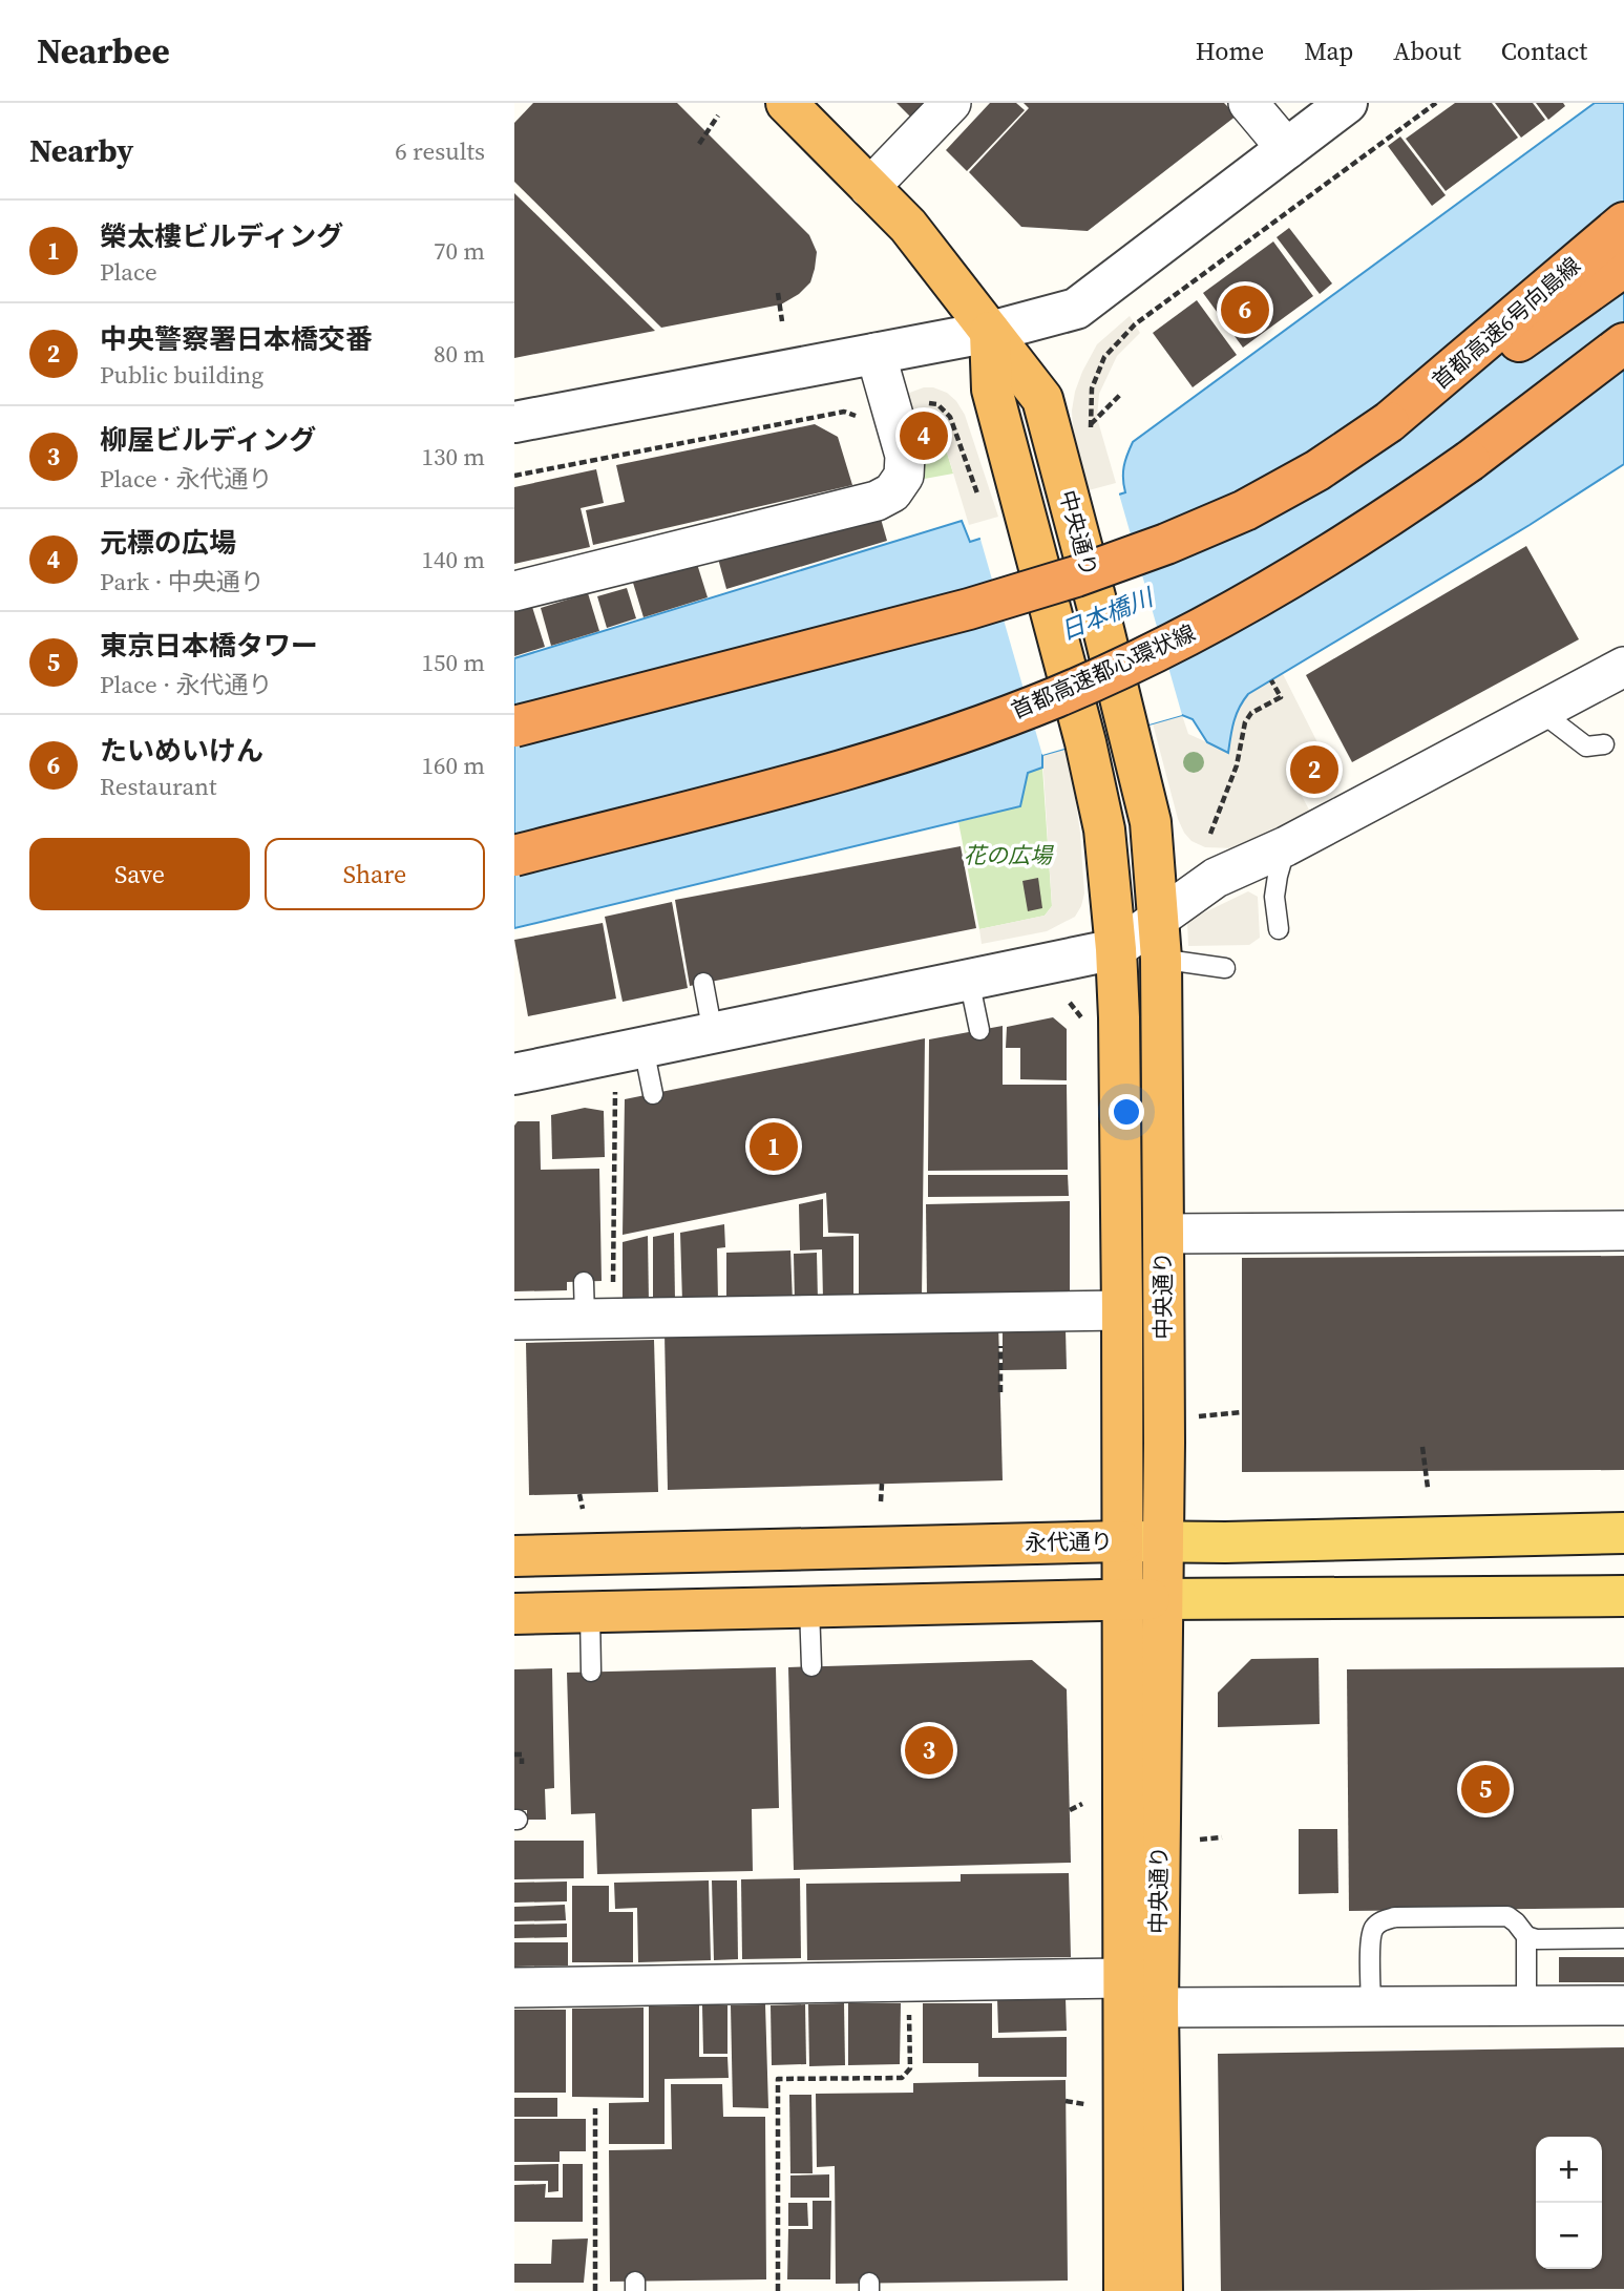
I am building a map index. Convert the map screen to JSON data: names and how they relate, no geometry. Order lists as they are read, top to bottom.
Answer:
{
  "streets": {
    "highway": [
      "首都高速6号向島線",
      "中央通り",
      "首都高速都心環状線",
      "永代通り"
    ]
  },
  "crossings": [
    ["中央通り", "永代通り"]
  ],
  "water": ["日本橋川"],
  "parks": ["花の広場"],
  "page": {
    "header": "Nearbee",
    "nav": [
      "Home",
      "Map",
      "About",
      "Contact"
    ],
    "heading": ["Nearby", "6 results"],
    "list": [
      {
        "mark": "1",
        "name": "榮太樓ビルディング",
        "note": "Place",
        "value": "70 m"
      },
      {
        "mark": "2",
        "name": "中央警察署日本橋交番",
        "note": "Public building",
        "value": "80 m"
      },
      {
        "mark": "3",
        "name": "柳屋ビルディング",
        "note": "Place · 永代通り",
        "value": "130 m"
      },
      {
        "mark": "4",
        "name": "元標の広場",
        "note": "Park · 中央通り",
        "value": "140 m"
      },
      {
        "mark": "5",
        "name": "東京日本橋タワー",
        "note": "Place · 永代通り",
        "value": "150 m"
      },
      {
        "mark": "6",
        "name": "たいめいけん",
        "note": "Restaurant",
        "value": "160 m"
      }
    ],
    "pins": [
      "6",
      "4",
      "2",
      "1",
      "3",
      "5"
    ],
    "buttons": ["Save", "Share"],
    "map_buttons": ["+", "−"]
  }
}
